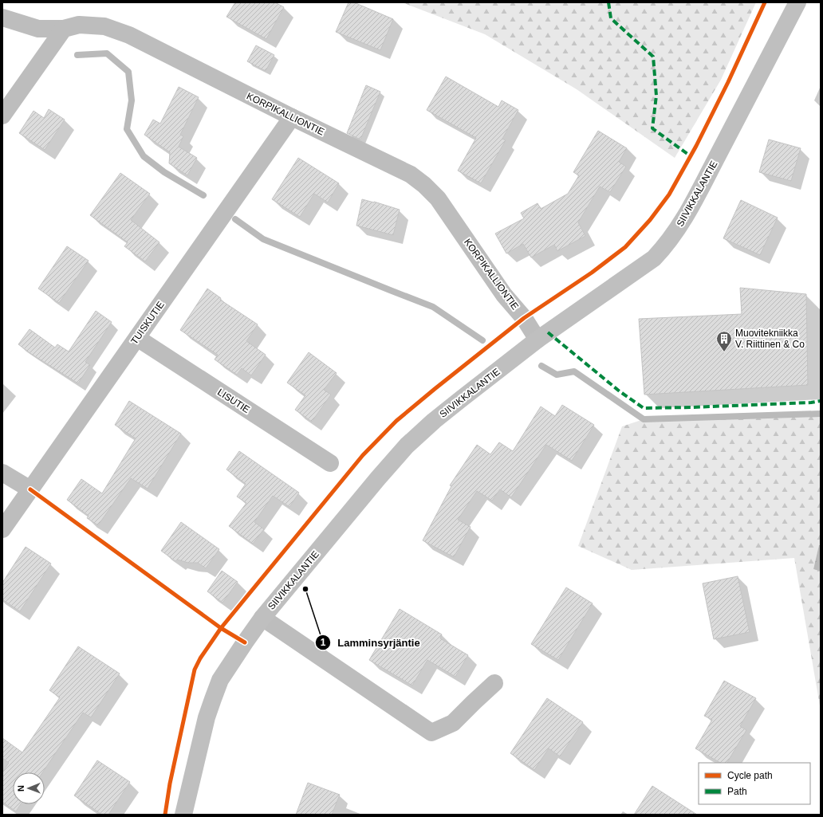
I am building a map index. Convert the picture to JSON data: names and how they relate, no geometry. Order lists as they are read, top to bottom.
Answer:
{
  "streets": {
    "main road": ["SIIVIKKALANTIE"],
    "street": ["KORPIKALLIONTIE", "TUISKUTIE", "LISUTIE"]
  },
  "crossings": [
    ["KORPIKALLIONTIE", "SIIVIKKALANTIE"],
    ["KORPIKALLIONTIE", "TUISKUTIE"],
    ["TUISKUTIE", "LISUTIE"]
  ],
  "places": {
    "building": ["Muovitekniikka V. Riittinen & Co"],
    "other": ["Lamminsyrjäntie"]
  },
  "legend": ["Cycle path", "Path"],
  "north": "left"
}
